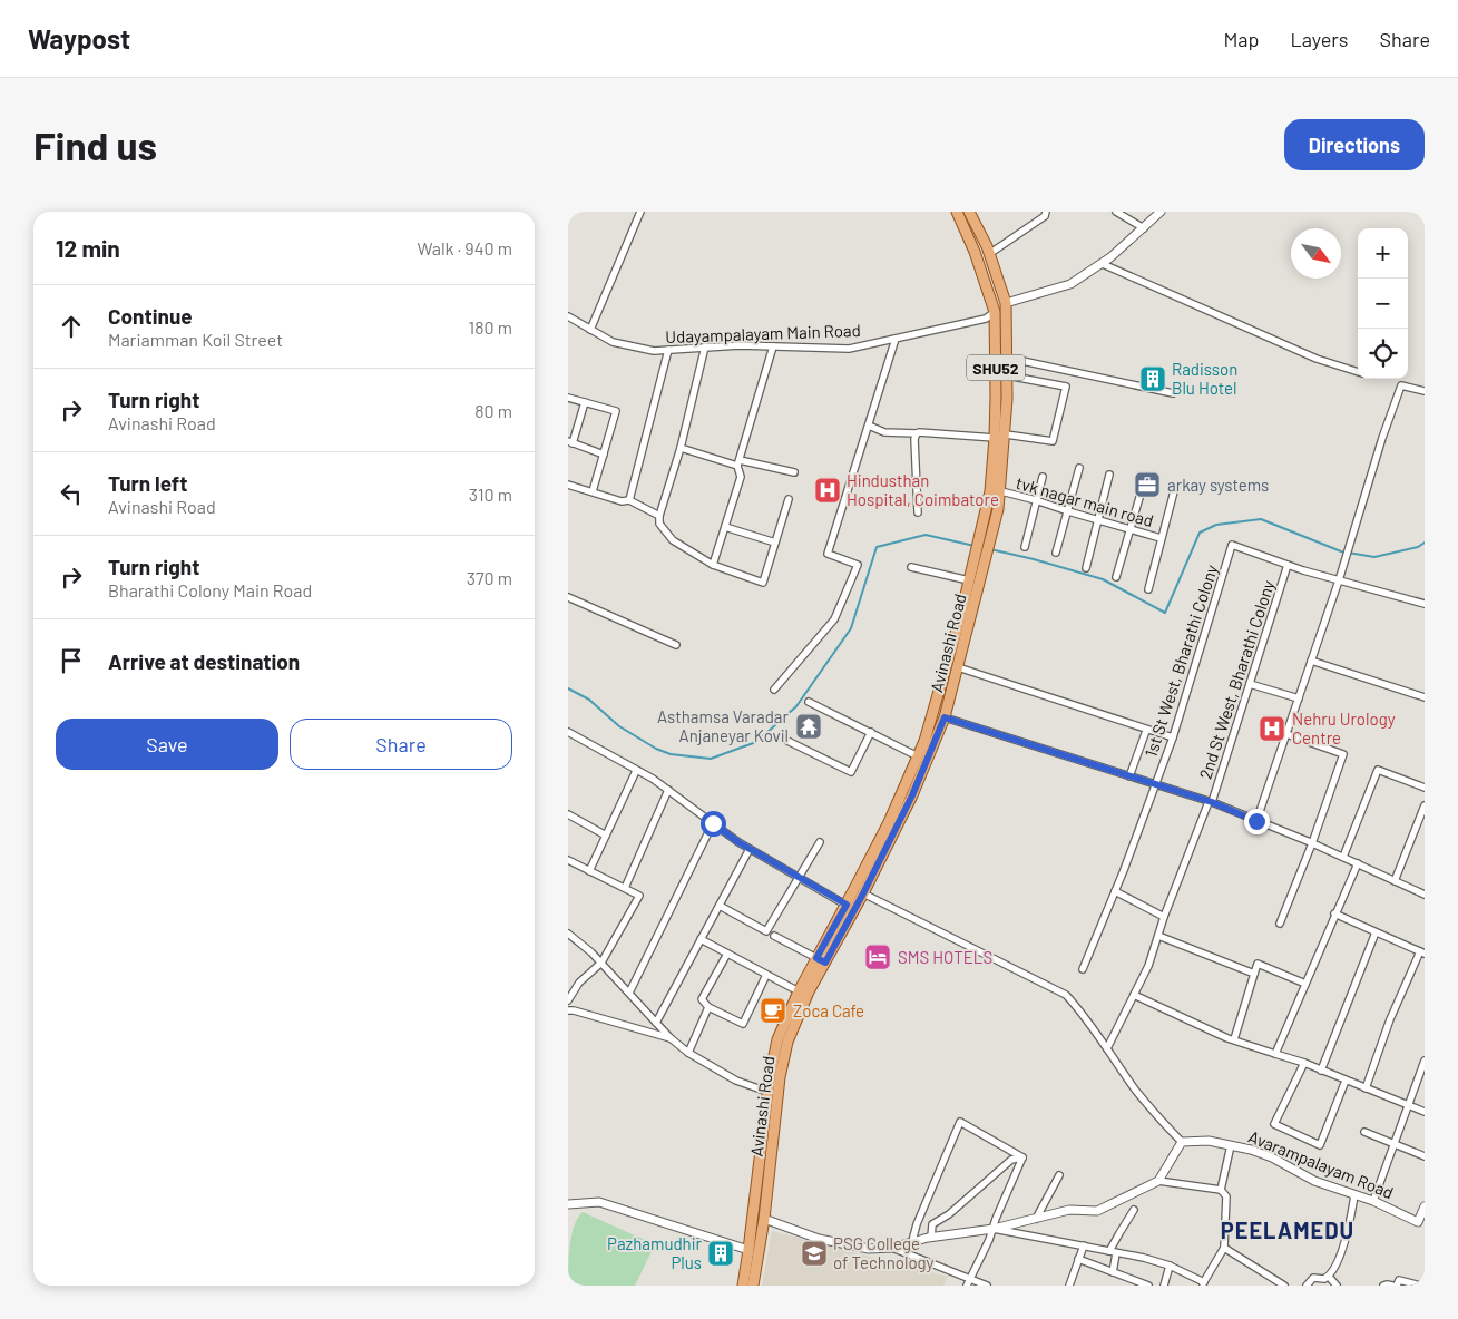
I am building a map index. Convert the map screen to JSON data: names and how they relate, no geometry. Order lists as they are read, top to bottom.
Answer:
{
  "streets": {
    "main road": ["SHU52", "Avinashi Road"],
    "street": [
      "Udayampalayam Main Road",
      "tvk nagar main road",
      "1st St West, Bharathi Colony",
      "2nd St West, Bharathi Colony",
      "Avarampalayam Road"
    ]
  },
  "crossings": [
    ["Udayampalayam Main Road", "Avinashi Road"],
    ["SHU52", "Avinashi Road"],
    ["tvk nagar main road", "Avinashi Road"],
    ["1st St West, Bharathi Colony", "2nd St West, Bharathi Colony"]
  ],
  "districts": ["PEELAMEDU"],
  "places": {
    "building": ["Radisson Blu Hotel", "Pazhamudhir Plus"],
    "office": ["arkay systems"],
    "hospital": ["Hindusthan Hospital, Coimbatore", "Nehru Urology Centre"],
    "temple": ["Asthamsa Varadar Anjaneyar Kovil"],
    "hotel": ["SMS HOTELS"],
    "cafe": ["Zoca Cafe"],
    "school or university": ["PSG College of Technology"]
  },
  "north": "bottom right",
  "page": {
    "header": "Waypost",
    "nav": ["Map", "Layers", "Share"],
    "buttons": [
      "Directions",
      ["Save", "Share"]
    ],
    "title": "Find us",
    "heading": ["12 min", "Walk · 940 m"],
    "map_buttons": ["+", "−"],
    "list": [
      ["Continue", "Mariamman Koil Street", "180 m"],
      ["Turn right", "Avinashi Road", "80 m"],
      ["Turn left", "Avinashi Road", "310 m"],
      ["Turn right", "Bharathi Colony Main Road", "370 m"],
      "Arrive at destination"
    ]
  }
}
